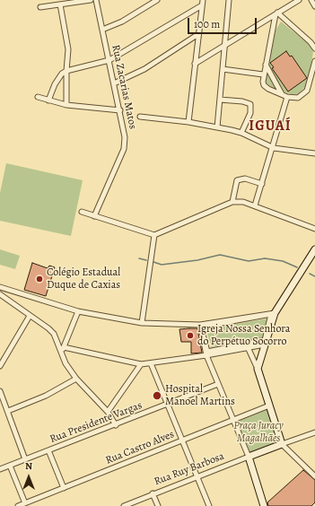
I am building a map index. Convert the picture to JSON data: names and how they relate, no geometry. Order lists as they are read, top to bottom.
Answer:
{
  "streets": {
    "street": [
      "Rua Zacarias Matos",
      "Rua Presidente Vargas",
      "Rua Castro Alves",
      "Rua Ruy Barbosa"
    ]
  },
  "districts": ["IGUAÍ"],
  "parks": ["Praça Juracy Magalhães"],
  "places": ["Colégio Estadual Duque de Caxias", "Igreja Nossa Senhora do Perpétuo Socorro", "Hospital Manoel Martins"],
  "scale_bar": "100 m",
  "north": "top"
}
